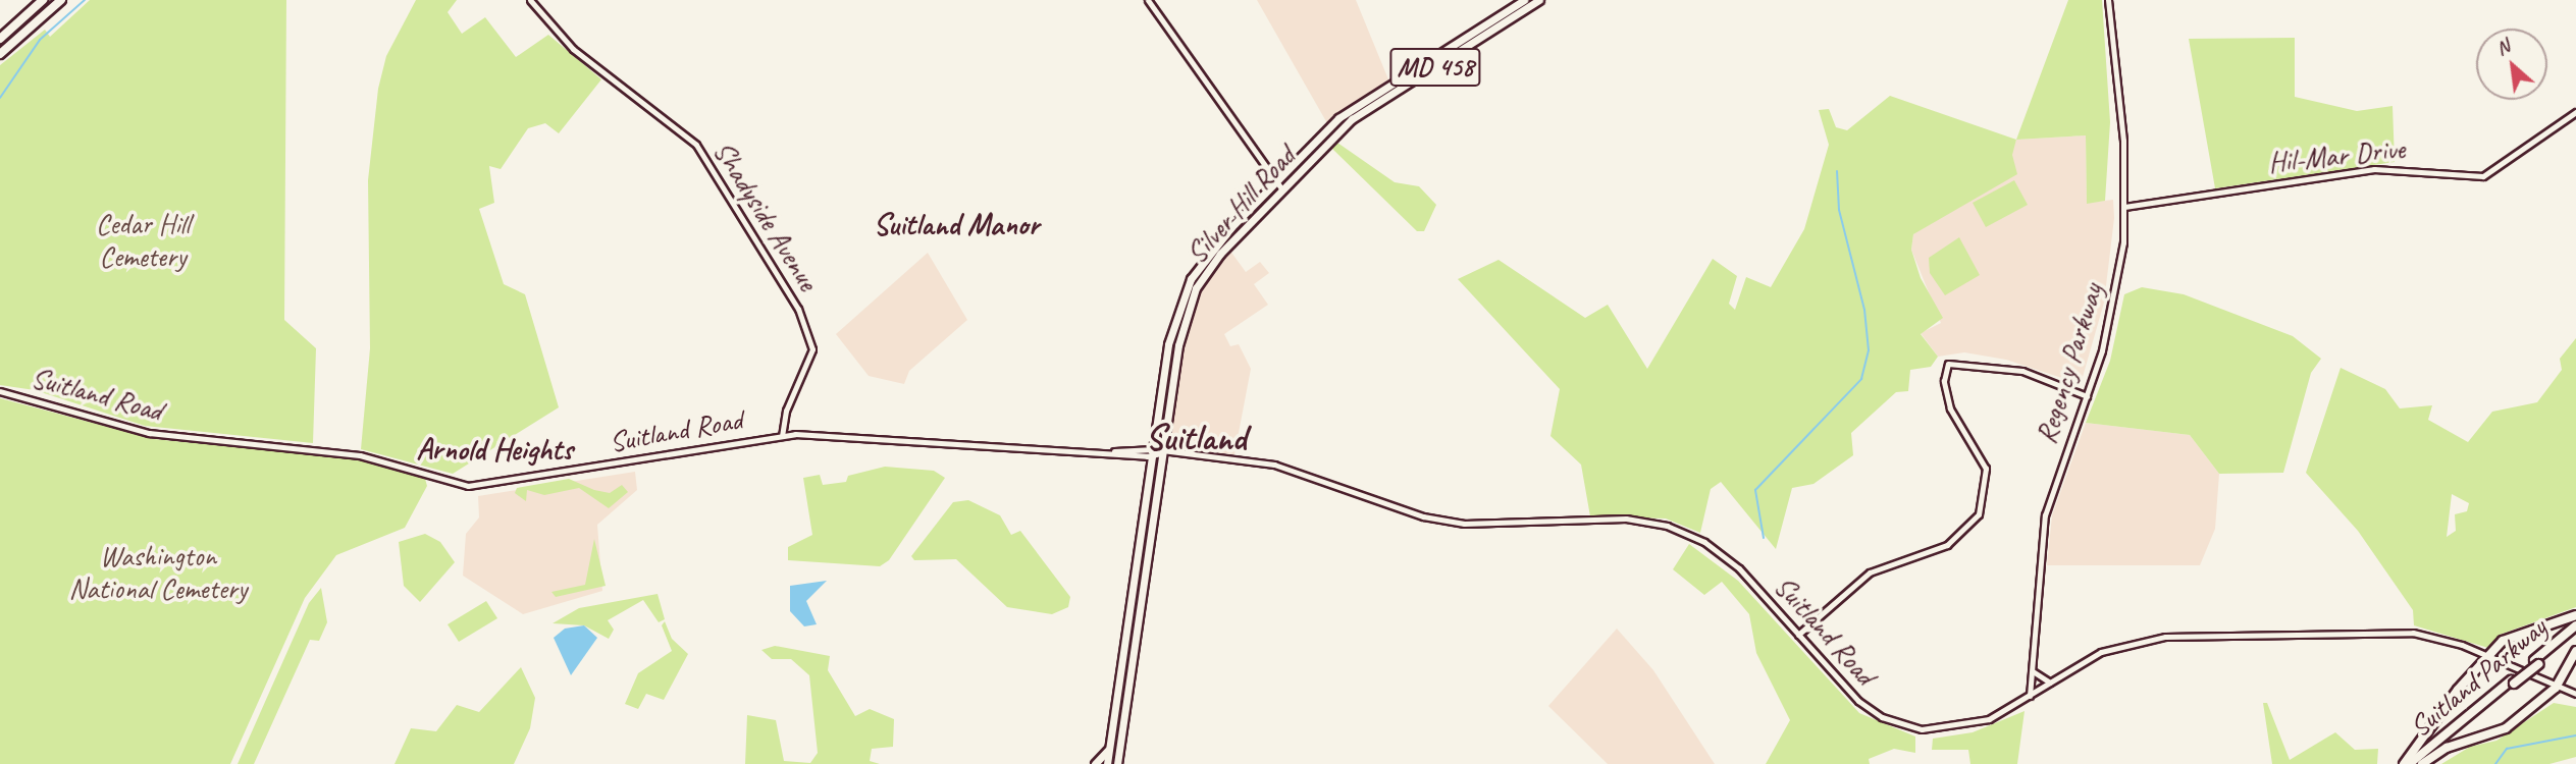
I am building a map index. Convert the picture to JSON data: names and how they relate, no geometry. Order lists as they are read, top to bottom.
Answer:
{
  "streets": {
    "highway": ["Suitland Parkway"],
    "main road": [
      "MD 458",
      "Hil-Mar Drive",
      "Silver Hill Road",
      "Shadyside Avenue",
      "Regency Parkway",
      "Suitland Road"
    ]
  },
  "crossings": [
    ["Hil-Mar Drive", "Regency Parkway"],
    ["Silver Hill Road", "Suitland Road"],
    ["Shadyside Avenue", "Suitland Road"],
    ["Regency Parkway", "Suitland Road"]
  ],
  "districts": ["Suitland Manor", "Suitland", "Arnold Heights"],
  "parks": ["Cedar Hill Cemetery", "Washington National Cemetery"],
  "north": "top left"
}
